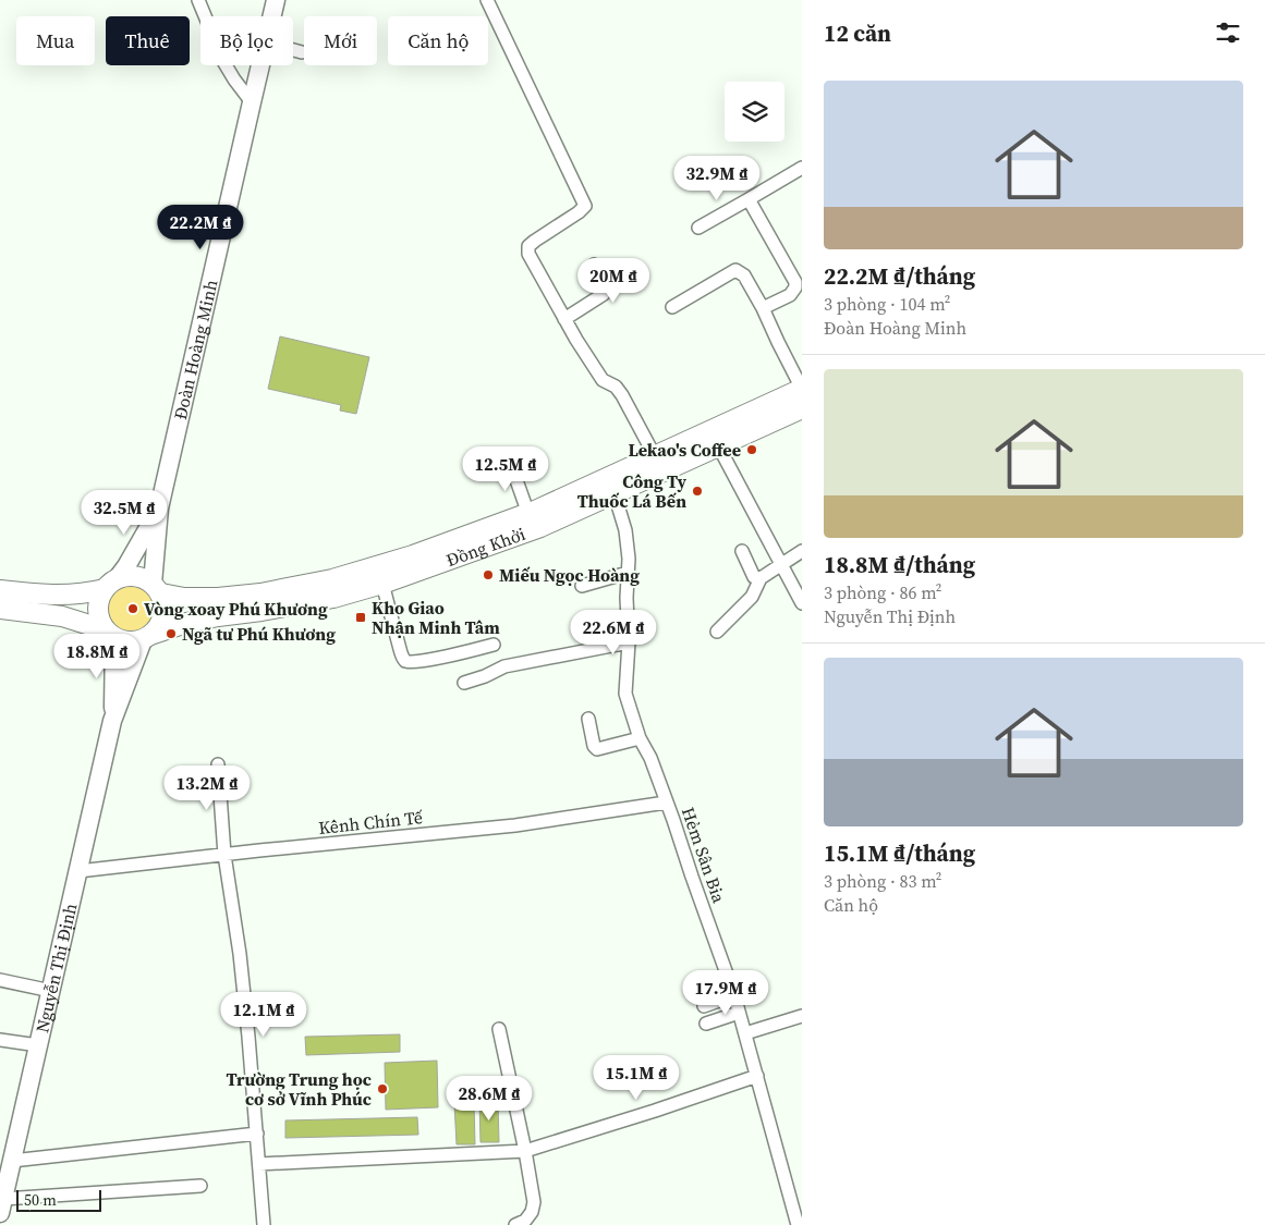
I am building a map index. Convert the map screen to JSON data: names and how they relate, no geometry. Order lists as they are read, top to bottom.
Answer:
{
  "streets": {
    "main road": ["Đoàn Hoàng Minh", "Đồng Khởi", "Nguyễn Thị Định"],
    "street": ["Kênh Chín Tế", "Hẻm Sân Bia"]
  },
  "crossings": [
    ["Đoàn Hoàng Minh", "Đồng Khởi"],
    ["Đoàn Hoàng Minh", "Nguyễn Thị Định"],
    ["Đồng Khởi", "Hẻm Sân Bia"],
    ["Đồng Khởi", "Nguyễn Thị Định"],
    ["Kênh Chín Tế", "Hẻm Sân Bia"],
    ["Kênh Chín Tế", "Nguyễn Thị Định"]
  ],
  "places": {
    "other": [
      "Lekao's Coffee",
      "Công Ty Thuốc Lá Bến",
      "Miếu Ngọc Hoàng",
      "Vòng xoay Phú Khương",
      "Ngã tư Phú Khương",
      "Trường Trung học cơ sở Vĩnh Phúc"
    ],
    "transit": ["Kho Giao Nhận Minh Tâm"]
  },
  "scale_bar": "50 m",
  "page": {
    "heading": "12 căn",
    "chip": [
      "Mua",
      "Thuê",
      "Bộ lọc",
      "Mới",
      "Căn hộ"
    ],
    "list": [
      {
        "name": "22.2M ₫/tháng",
        "note": "3 phòng · 104 m² · Đoàn Hoàng Minh"
      },
      {
        "name": "18.8M ₫/tháng",
        "note": "3 phòng · 86 m² · Nguyễn Thị Định"
      },
      {
        "name": "15.1M ₫/tháng",
        "note": "3 phòng · 83 m² · Căn hộ"
      }
    ],
    "price": [
      "32.9M ₫",
      "22.2M ₫",
      "20M ₫",
      "12.5M ₫",
      "32.5M ₫",
      "22.6M ₫",
      "18.8M ₫",
      "13.2M ₫",
      "17.9M ₫",
      "12.1M ₫",
      "15.1M ₫",
      "28.6M ₫"
    ],
    "scale": "50 m"
  }
}
